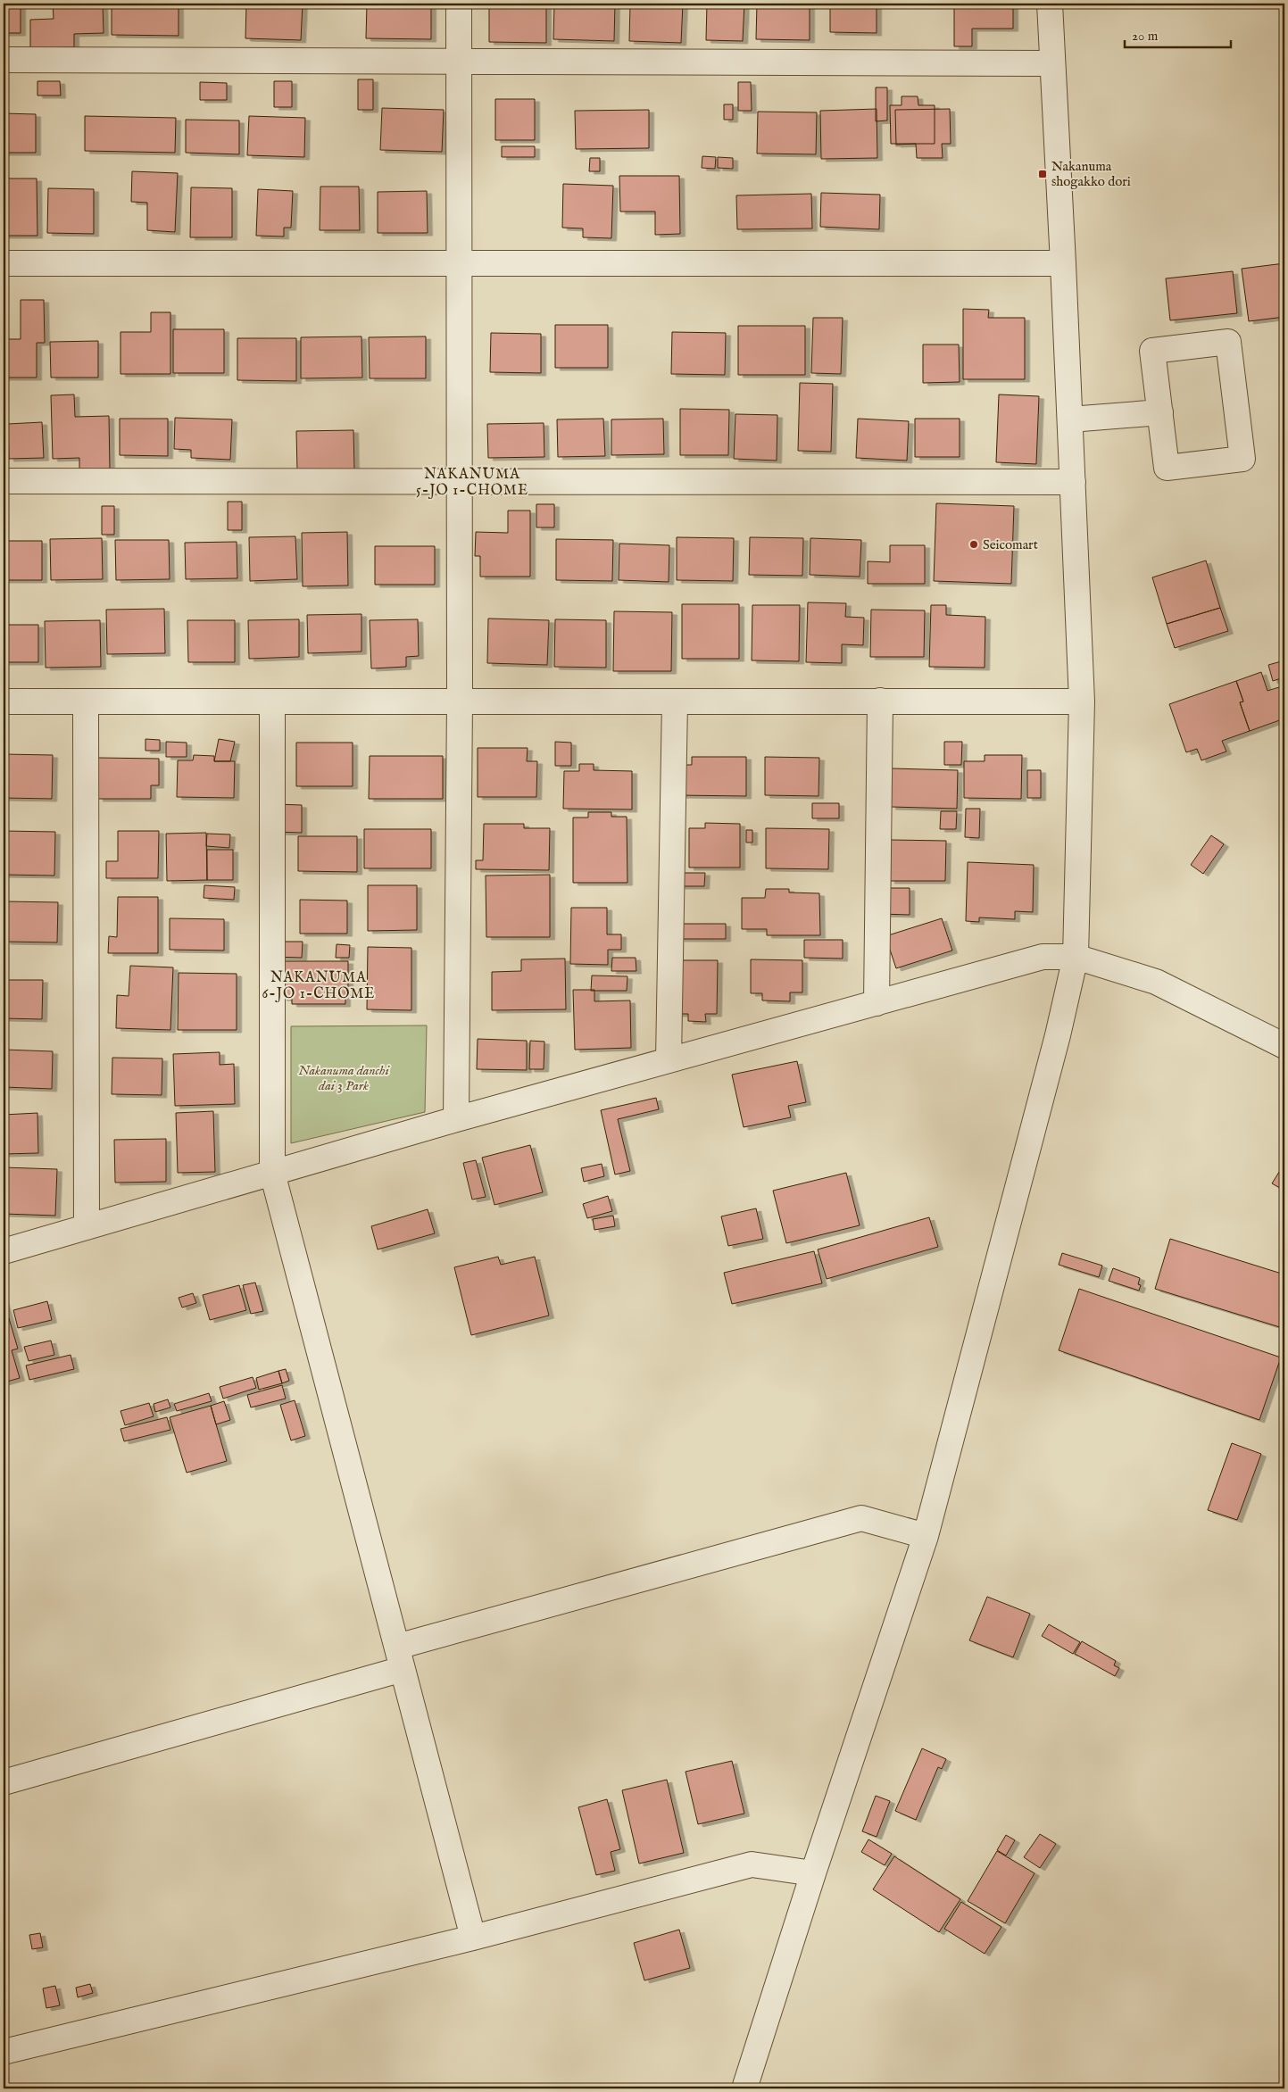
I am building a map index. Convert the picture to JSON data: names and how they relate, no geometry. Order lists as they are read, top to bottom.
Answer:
{
  "districts": ["NAKANUMA 5-JO 1-CHOME", "NAKANUMA 6-JO 1-CHOME"],
  "parks": ["Nakanuma danchi dai 3 Park"],
  "places": {
    "transit": ["Nakanuma shogakko dori"],
    "other": ["Seicomart"]
  },
  "scale_bar": "20 m"
}
